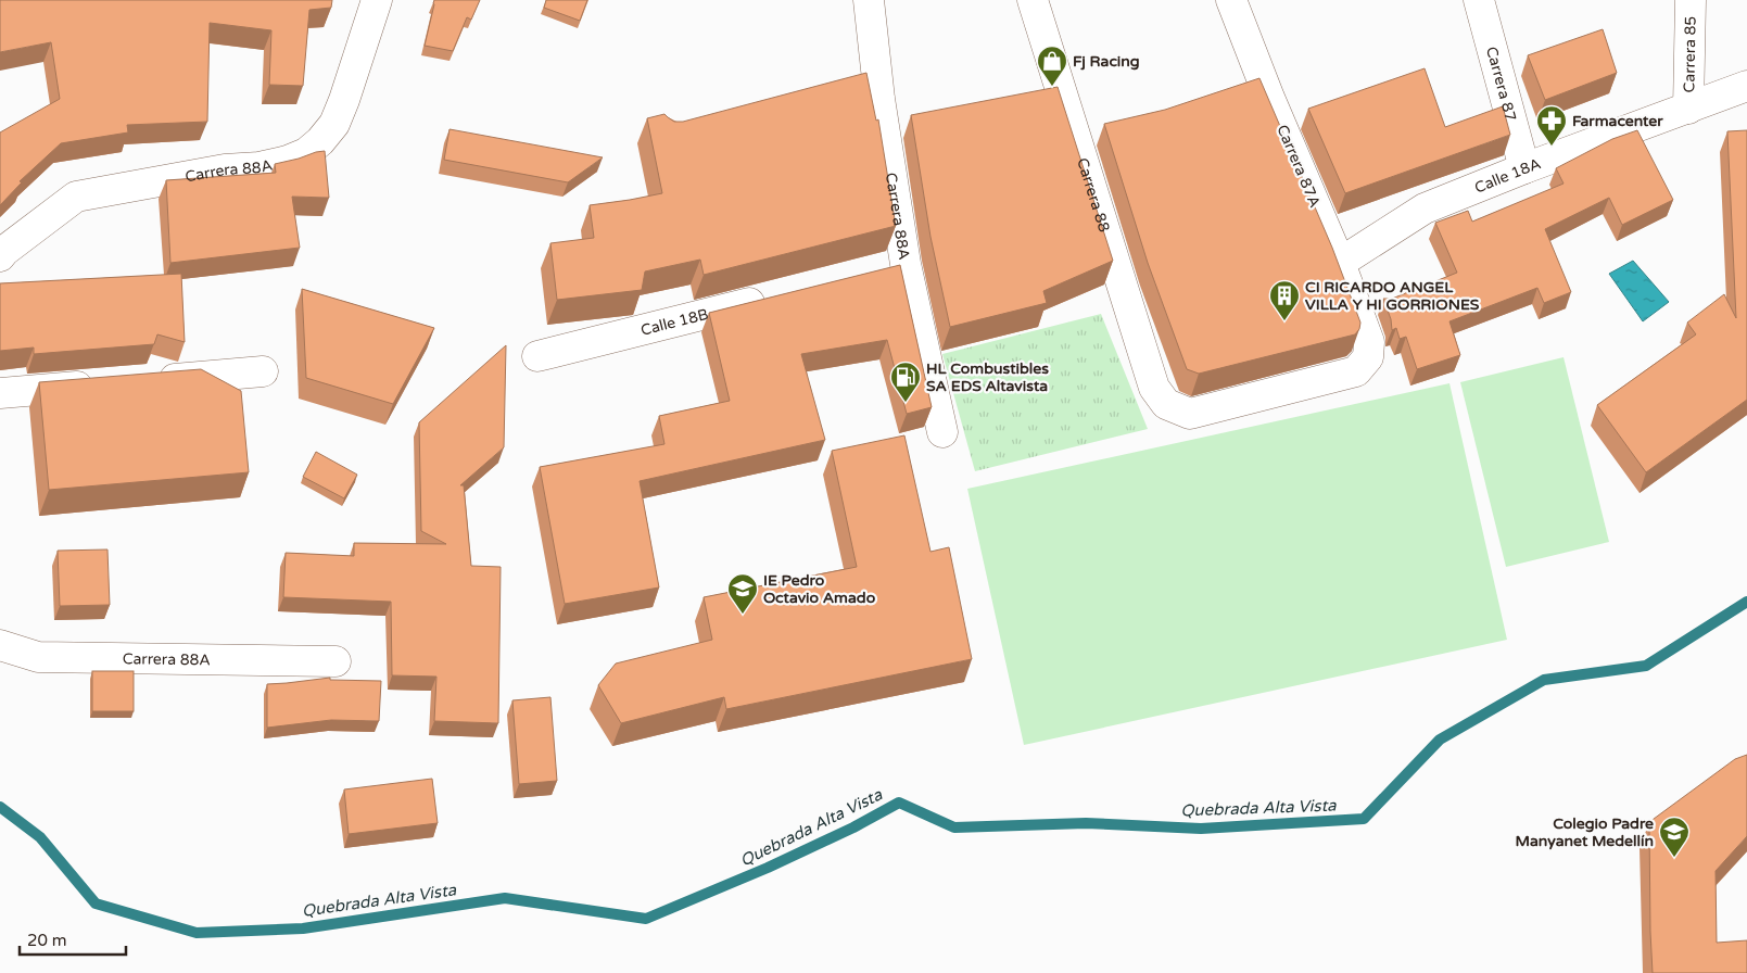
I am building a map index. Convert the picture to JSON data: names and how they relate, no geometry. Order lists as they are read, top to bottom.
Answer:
{
  "streets": {
    "street": [
      "Carrera 85",
      "Carrera 87",
      "Carrera 87A",
      "Carrera 88A",
      "Calle 18A",
      "Carrera 88",
      "Calle 18B"
    ]
  },
  "crossings": [
    ["Carrera 85", "Calle 18A"],
    ["Carrera 87", "Calle 18A"],
    ["Carrera 87A", "Calle 18A"],
    ["Carrera 87A", "Carrera 88"]
  ],
  "water": ["Quebrada Alta Vista"],
  "places": {
    "shop": ["Fj Racing"],
    "pharmacy": ["Farmacenter"],
    "building": ["CI RICARDO ANGEL VILLA Y HI GORRIONES"],
    "fuel station": ["HL Combustibles SA EDS Altavista"],
    "school or university": ["IE Pedro Octavio Amado", "Colegio Padre Manyanet Medellín"]
  },
  "scale_bar": "20 m"
}
